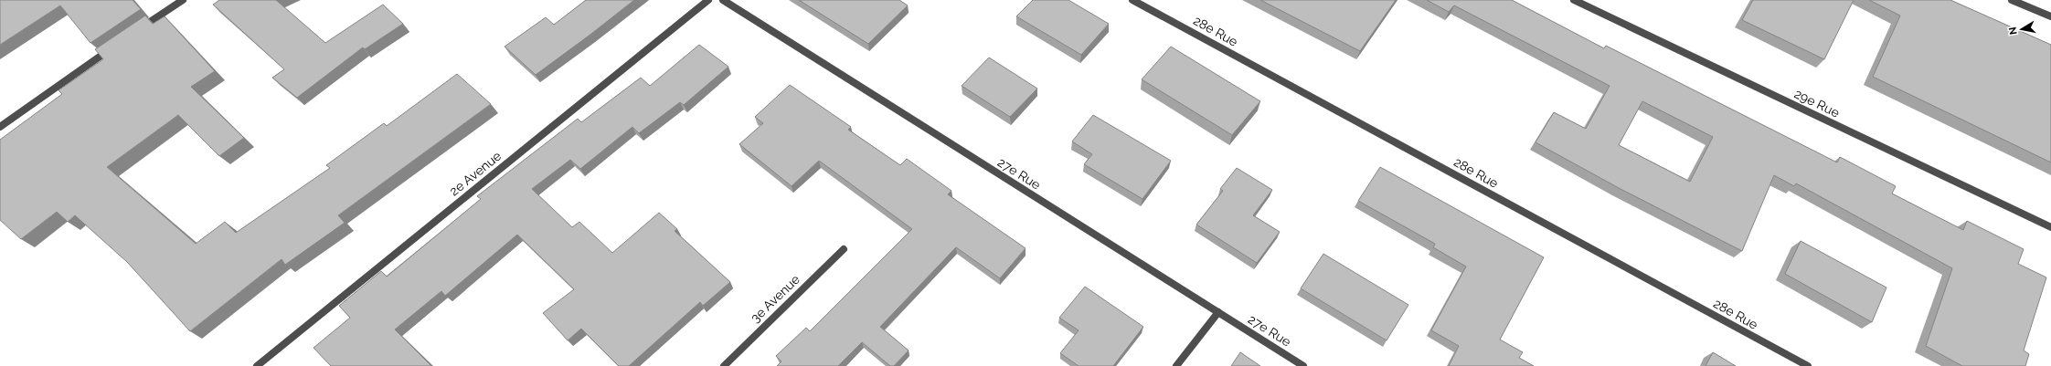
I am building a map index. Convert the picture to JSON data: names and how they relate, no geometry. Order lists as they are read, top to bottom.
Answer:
{
  "streets": {
    "street": [
      "28e Rue",
      "29e Rue",
      "2e Avenue",
      "27e Rue",
      "3e Avenue"
    ]
  },
  "north": "left"
}
